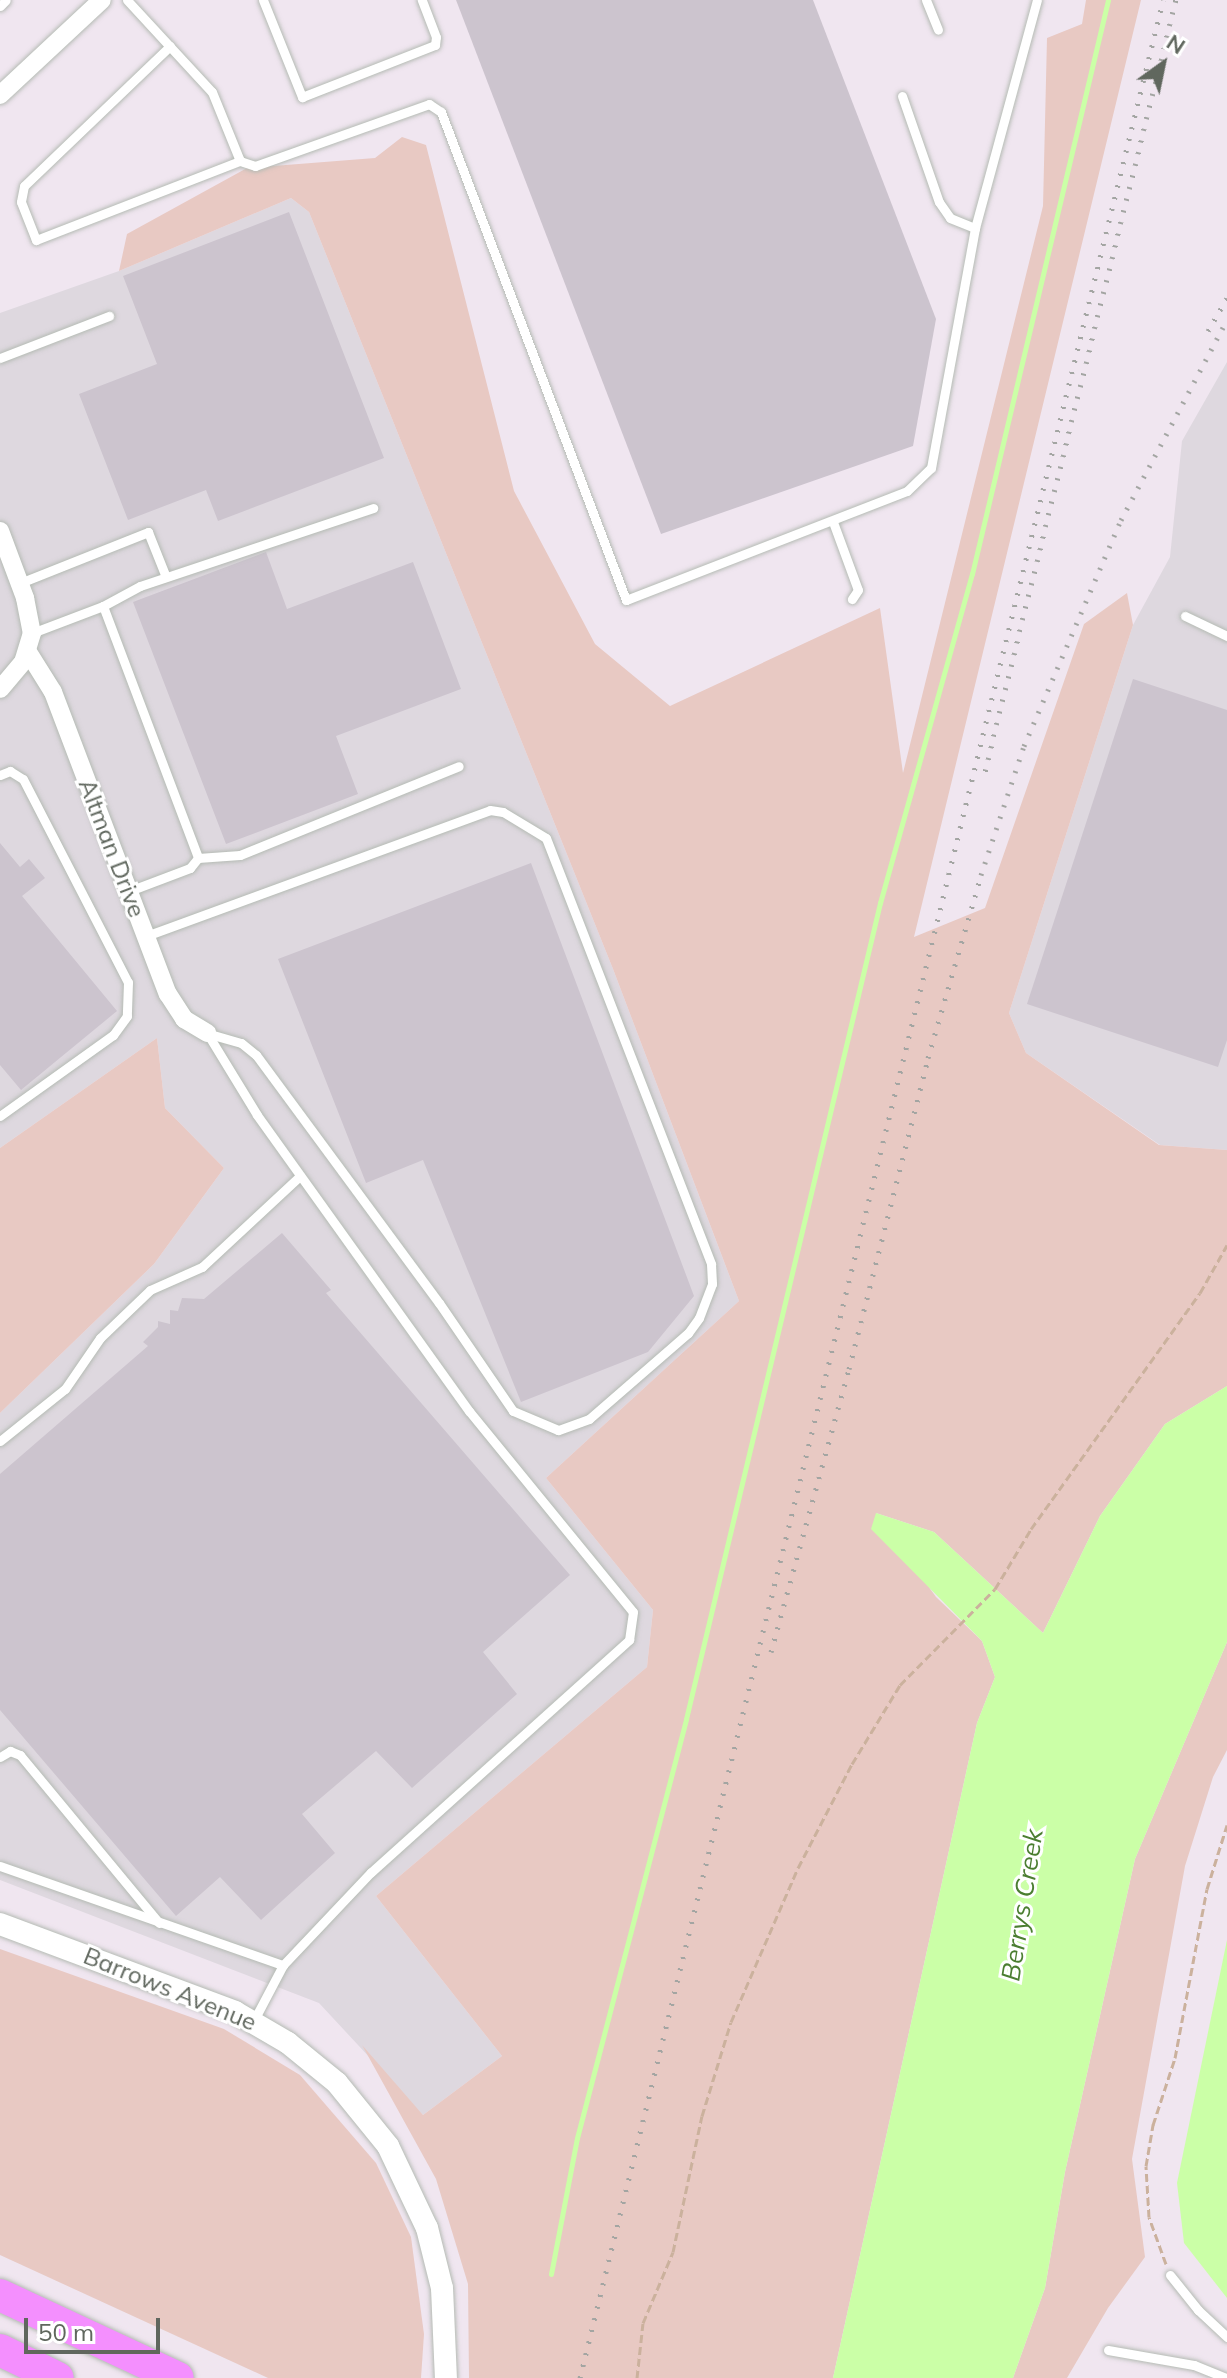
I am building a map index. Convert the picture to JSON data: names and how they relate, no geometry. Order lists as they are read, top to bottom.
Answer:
{
  "streets": {
    "street": ["Altman Drive", "Barrows Avenue"]
  },
  "water": ["Berrys Creek"],
  "scale_bar": "50 m",
  "north": "top right"
}
